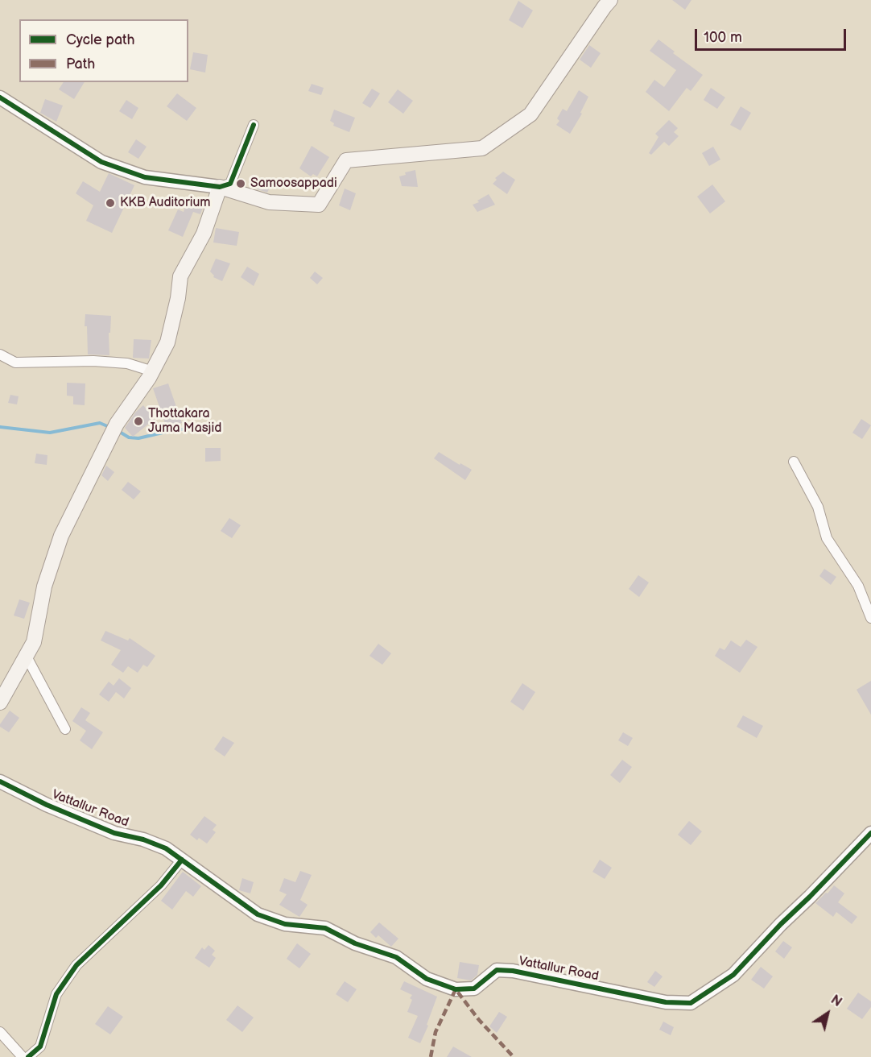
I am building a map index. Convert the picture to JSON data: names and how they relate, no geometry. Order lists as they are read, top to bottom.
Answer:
{
  "streets": {
    "street": ["Vattallur Road"]
  },
  "places": ["Samoosappadi", "KKB Auditorium", "Thottakara Juma Masjid"],
  "legend": ["Cycle path", "Path"],
  "scale_bar": "100 m",
  "north": "top right"
}
